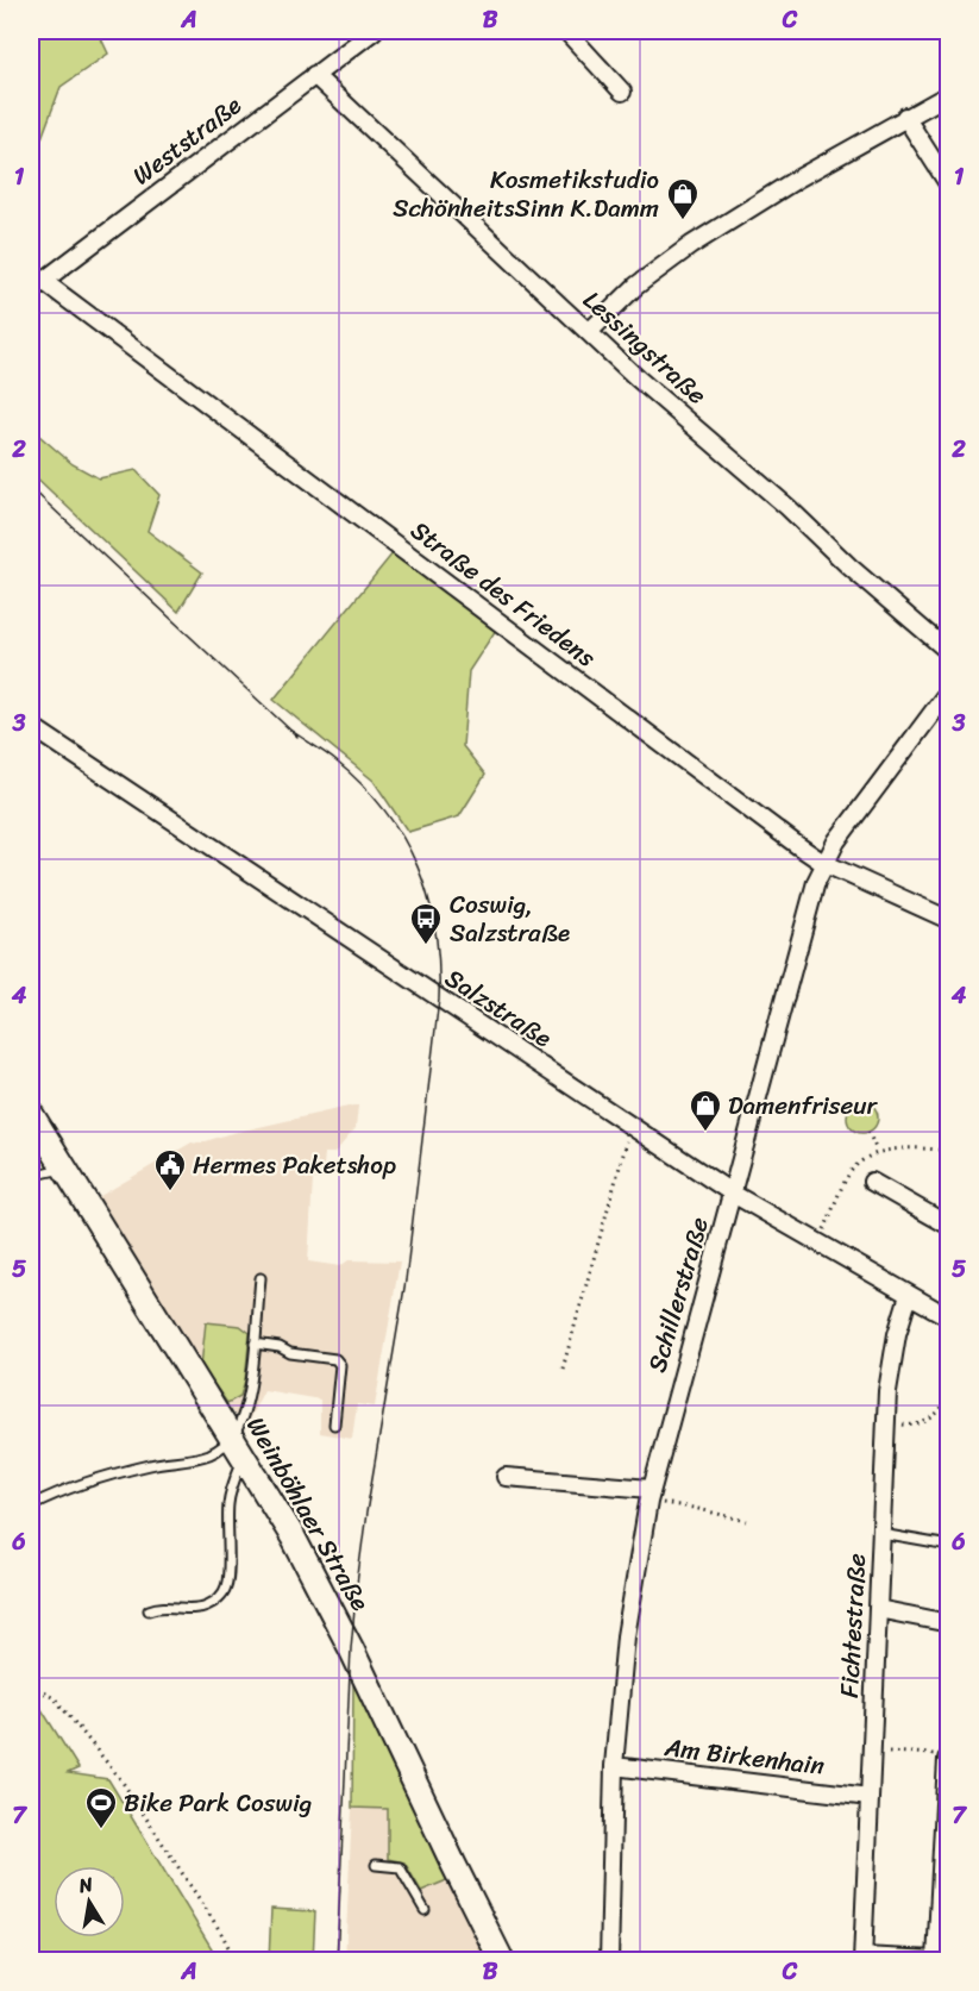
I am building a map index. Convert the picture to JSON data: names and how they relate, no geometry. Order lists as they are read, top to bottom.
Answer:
{
  "streets": {
    "main road": ["Weinböhlaer Straße"],
    "street": [
      "Weststraße",
      "Lessingstraße",
      "Straße des Friedens",
      "Salzstraße",
      "Schillerstraße",
      "Fichtestraße",
      "Am Birkenhain"
    ]
  },
  "crossings": [
    ["Weststraße", "Lessingstraße"],
    ["Weststraße", "Straße des Friedens"],
    ["Straße des Friedens", "Schillerstraße"],
    ["Salzstraße", "Schillerstraße"],
    ["Salzstraße", "Fichtestraße"],
    ["Schillerstraße", "Am Birkenhain"],
    ["Fichtestraße", "Am Birkenhain"]
  ],
  "places": {
    "shop": ["Kosmetikstudio SchönheitsSinn K.Damm", "Damenfriseur"],
    "bus stop": ["Coswig, Salzstraße"],
    "public building": ["Hermes Paketshop"],
    "sports": ["Bike Park Coswig"]
  },
  "north": "top",
  "grid": {
    "columns": ["A", "B", "C"],
    "rows": [
      "1",
      "2",
      "3",
      "4",
      "5",
      "6",
      "7"
    ]
  }
}
